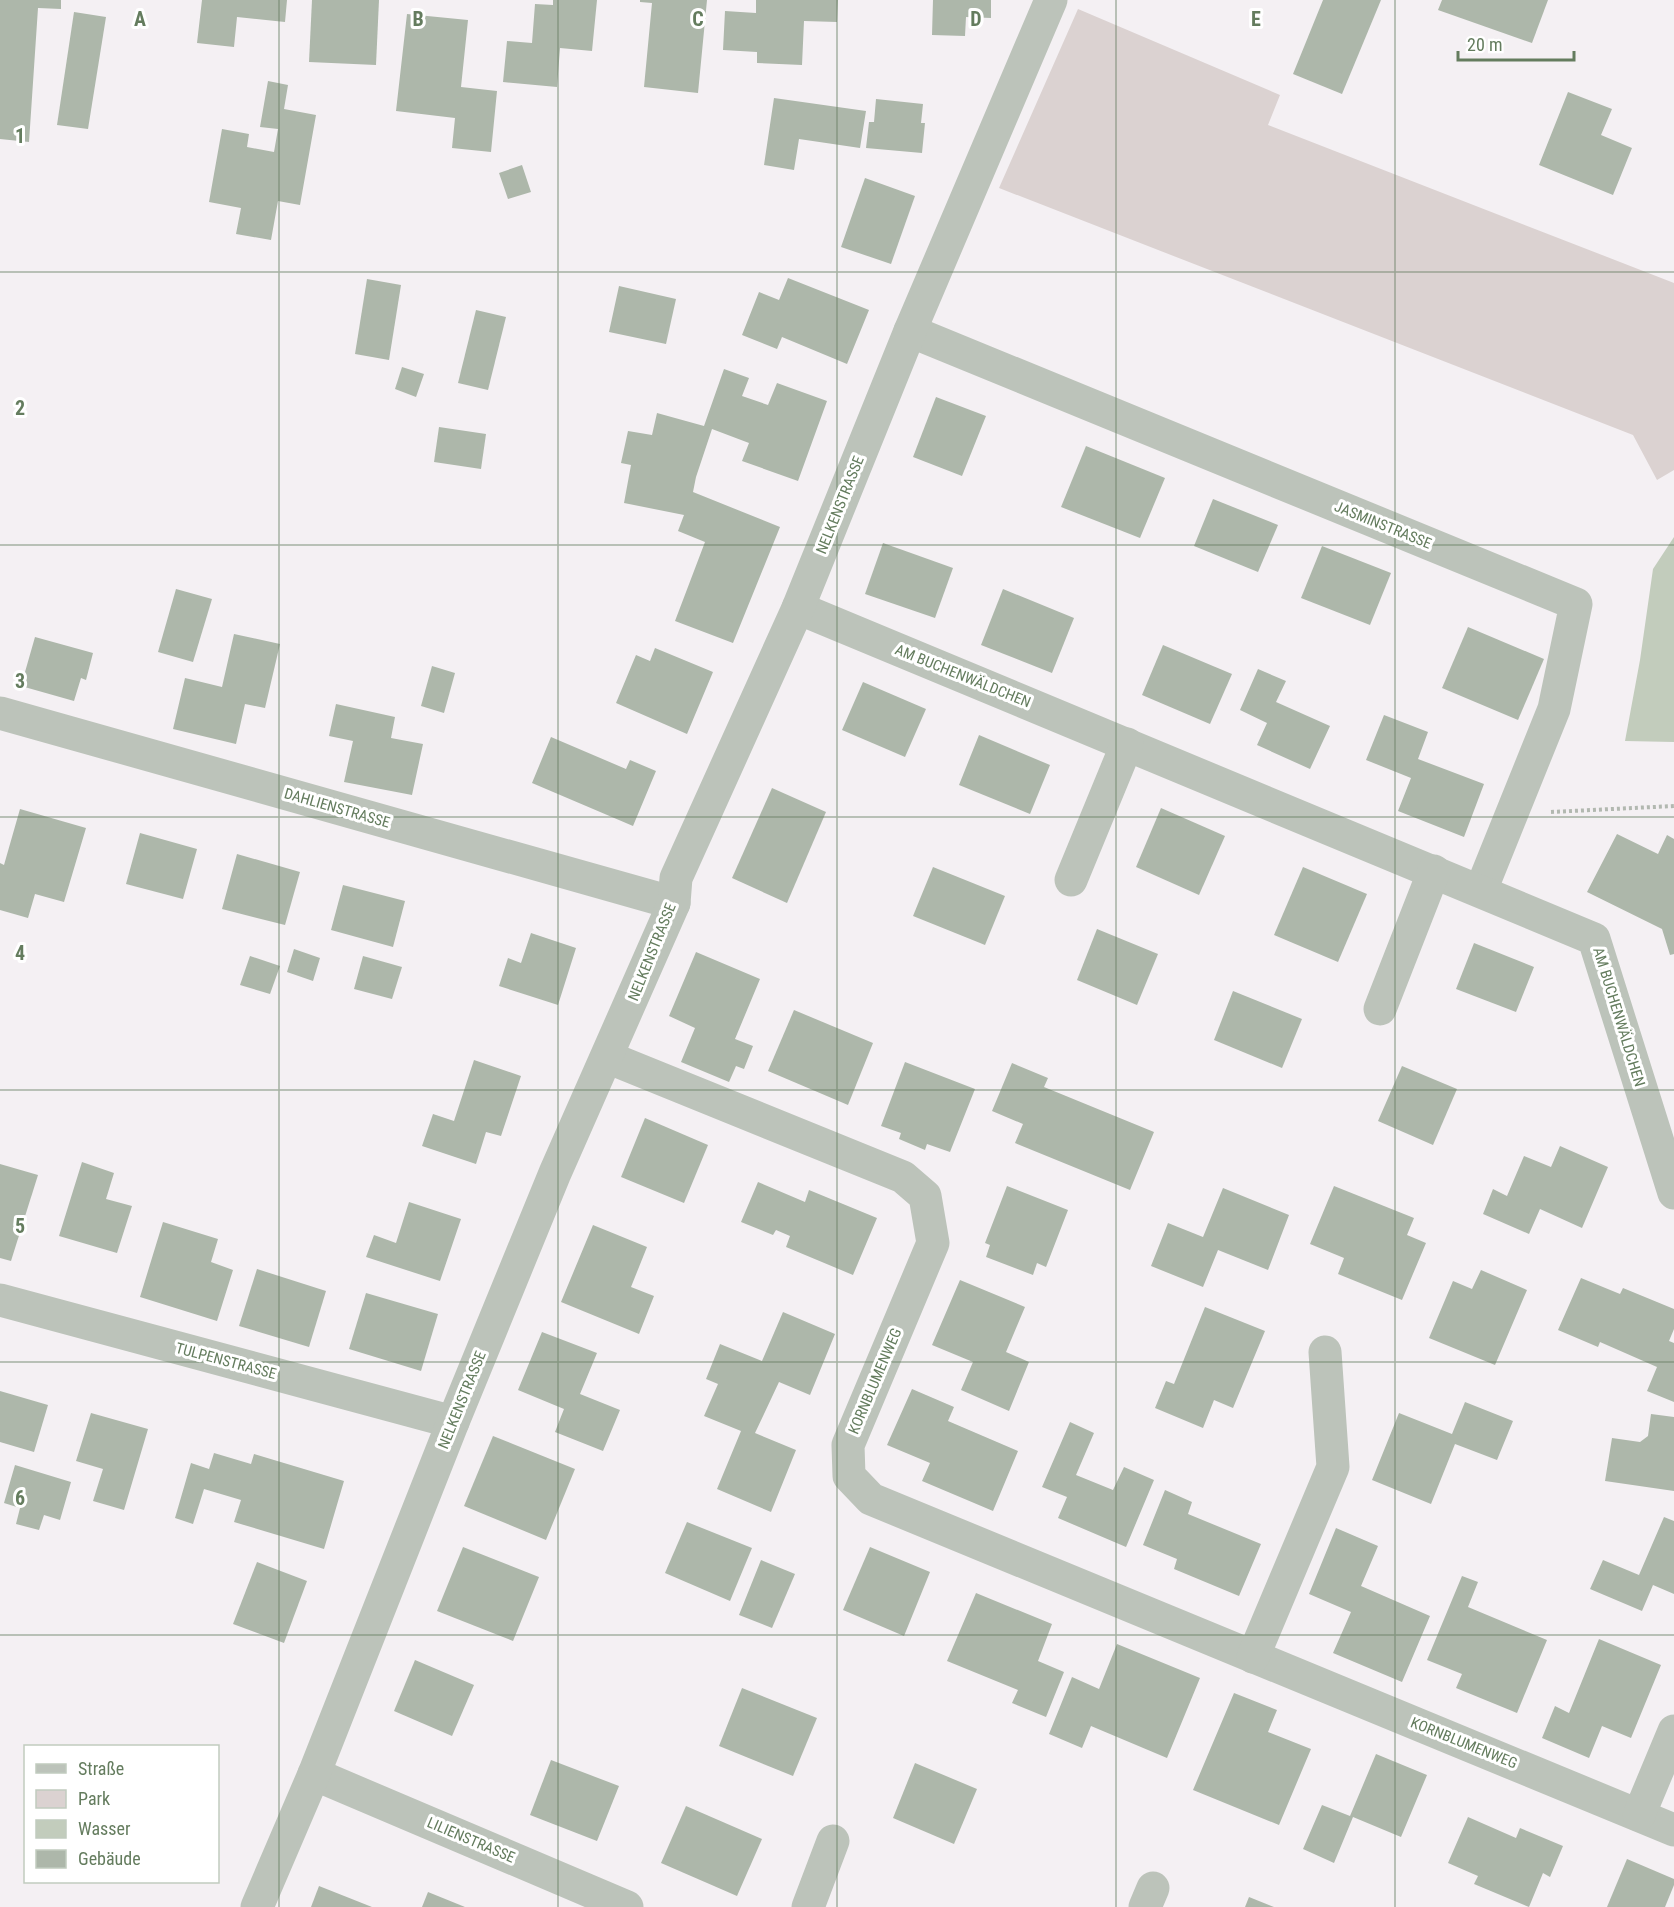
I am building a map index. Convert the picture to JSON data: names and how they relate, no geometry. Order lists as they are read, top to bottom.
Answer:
{
  "streets": {
    "street": [
      "NELKENSTRASSE",
      "JASMINSTRASSE",
      "AM BUCHENWÄLDCHEN",
      "DAHLIENSTRASSE",
      "TULPENSTRASSE",
      "KORNBLUMENWEG",
      "LILIENSTRASSE"
    ]
  },
  "crossings": [
    ["NELKENSTRASSE", "JASMINSTRASSE"],
    ["NELKENSTRASSE", "AM BUCHENWÄLDCHEN"],
    ["NELKENSTRASSE", "DAHLIENSTRASSE"],
    ["NELKENSTRASSE", "TULPENSTRASSE"],
    ["NELKENSTRASSE", "KORNBLUMENWEG"],
    ["NELKENSTRASSE", "LILIENSTRASSE"],
    ["JASMINSTRASSE", "AM BUCHENWÄLDCHEN"]
  ],
  "legend": [
    "Straße",
    "Park",
    "Wasser",
    "Gebäude"
  ],
  "scale_bar": "20 m",
  "grid": {
    "columns": [
      "A",
      "B",
      "C",
      "D",
      "E"
    ],
    "rows": [
      "1",
      "2",
      "3",
      "4",
      "5",
      "6"
    ]
  }
}
